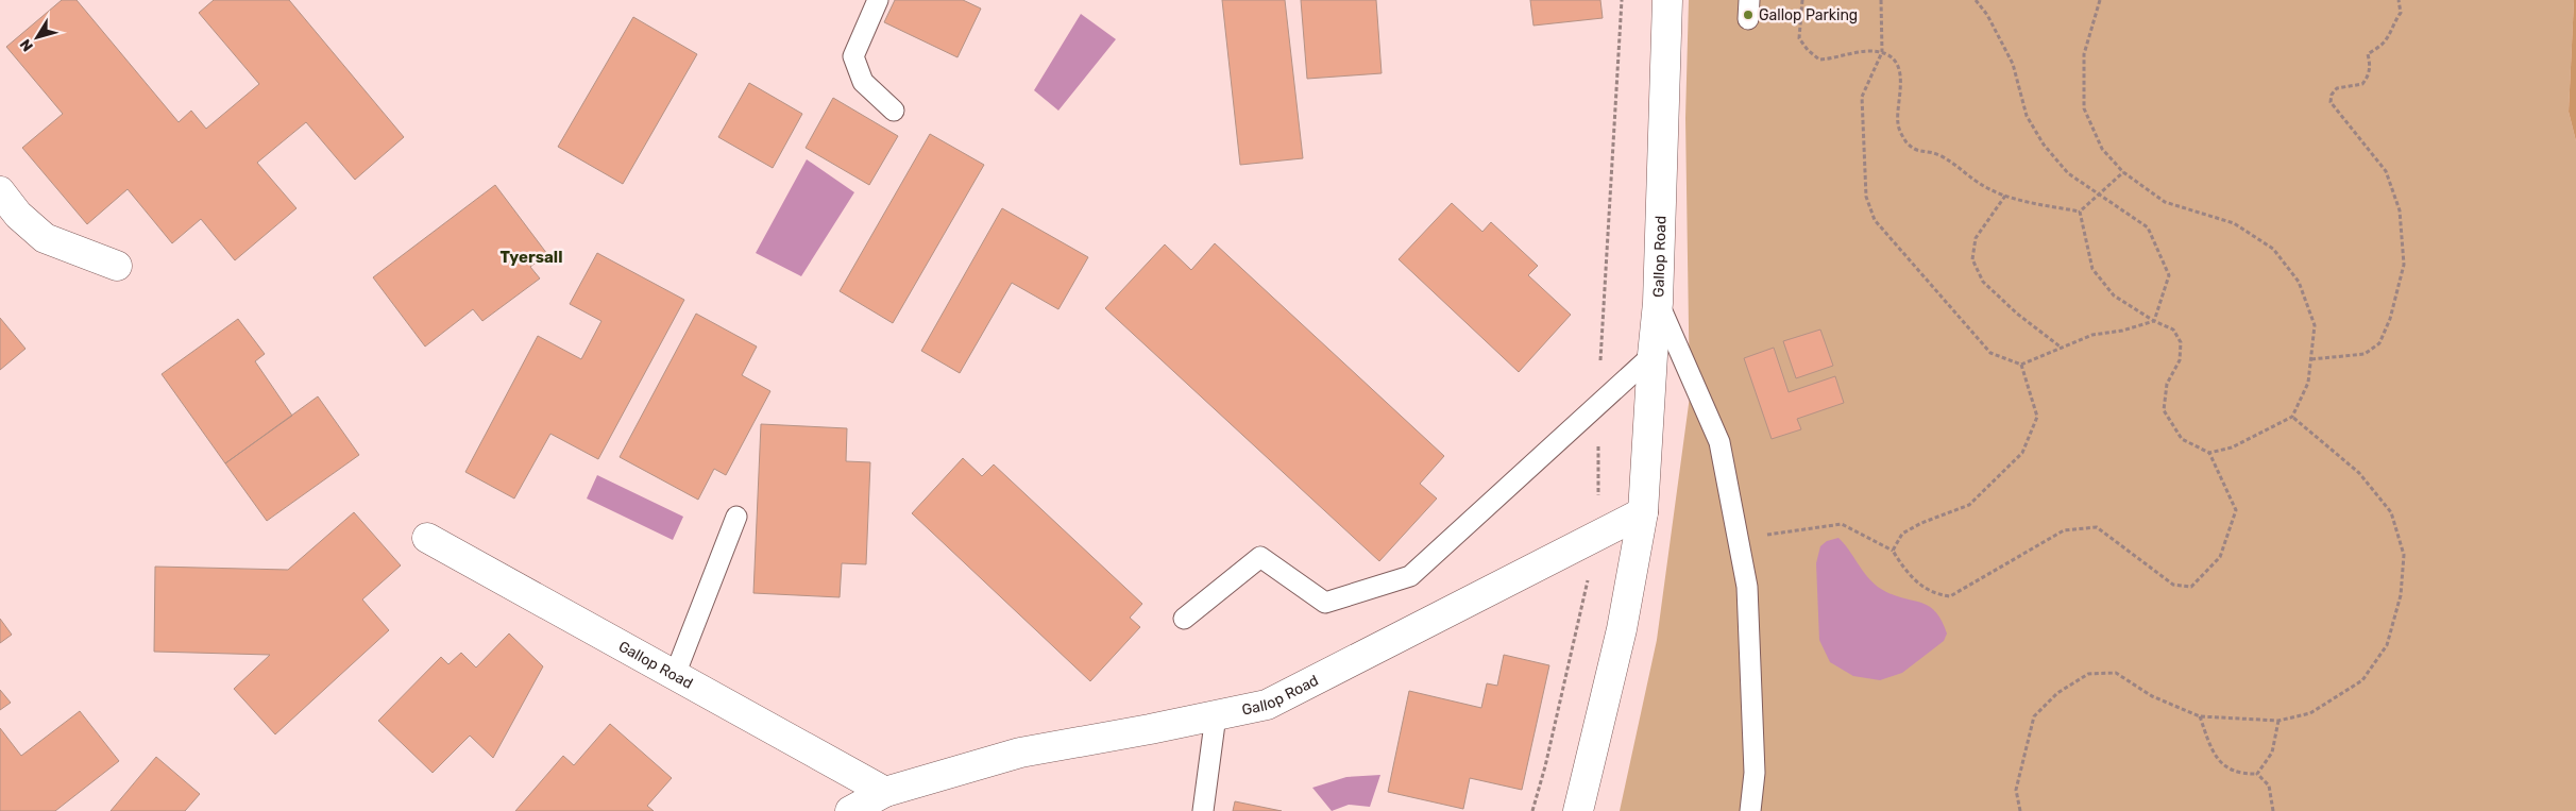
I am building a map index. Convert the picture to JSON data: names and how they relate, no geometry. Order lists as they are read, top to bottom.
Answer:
{
  "streets": {
    "street": ["Gallop Road"]
  },
  "districts": ["Tyersall"],
  "places": ["Gallop Parking"],
  "north": "bottom left"
}
